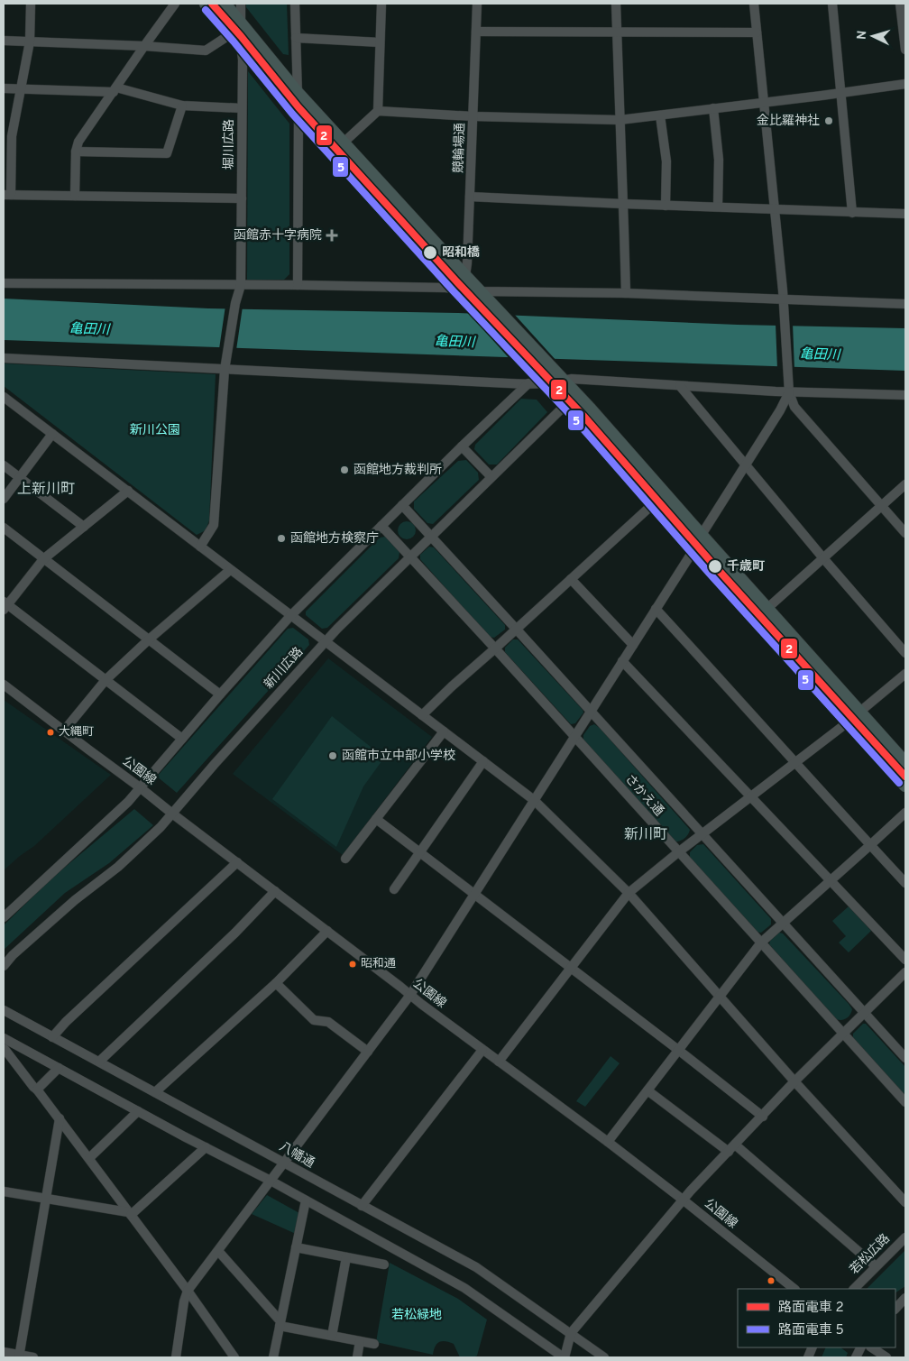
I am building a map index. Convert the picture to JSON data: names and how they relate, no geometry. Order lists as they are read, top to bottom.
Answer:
{
  "streets": {
    "street": [
      "堀川広路",
      "競輪場通",
      "新川広路",
      "公園線",
      "さかえ通",
      "八幡通",
      "若松広路"
    ]
  },
  "crossings": [
    ["新川広路", "公園線"],
    ["新川広路", "さかえ通"]
  ],
  "districts": ["上新川町", "新川町"],
  "water": ["亀田川"],
  "parks": ["新川公園", "若松緑地"],
  "places": {
    "other": [
      "金比羅神社",
      "昭和橋",
      "函館地方裁判所",
      "函館地方検察庁",
      "千歳町",
      "大縄町",
      "函館市立中部小学校",
      "昭和通"
    ],
    "health": ["函館赤十字病院"]
  },
  "lines": ["tram line 2", "tram line 5"],
  "legend": ["路面電車 2", "路面電車 5"],
  "north": "left"
}
